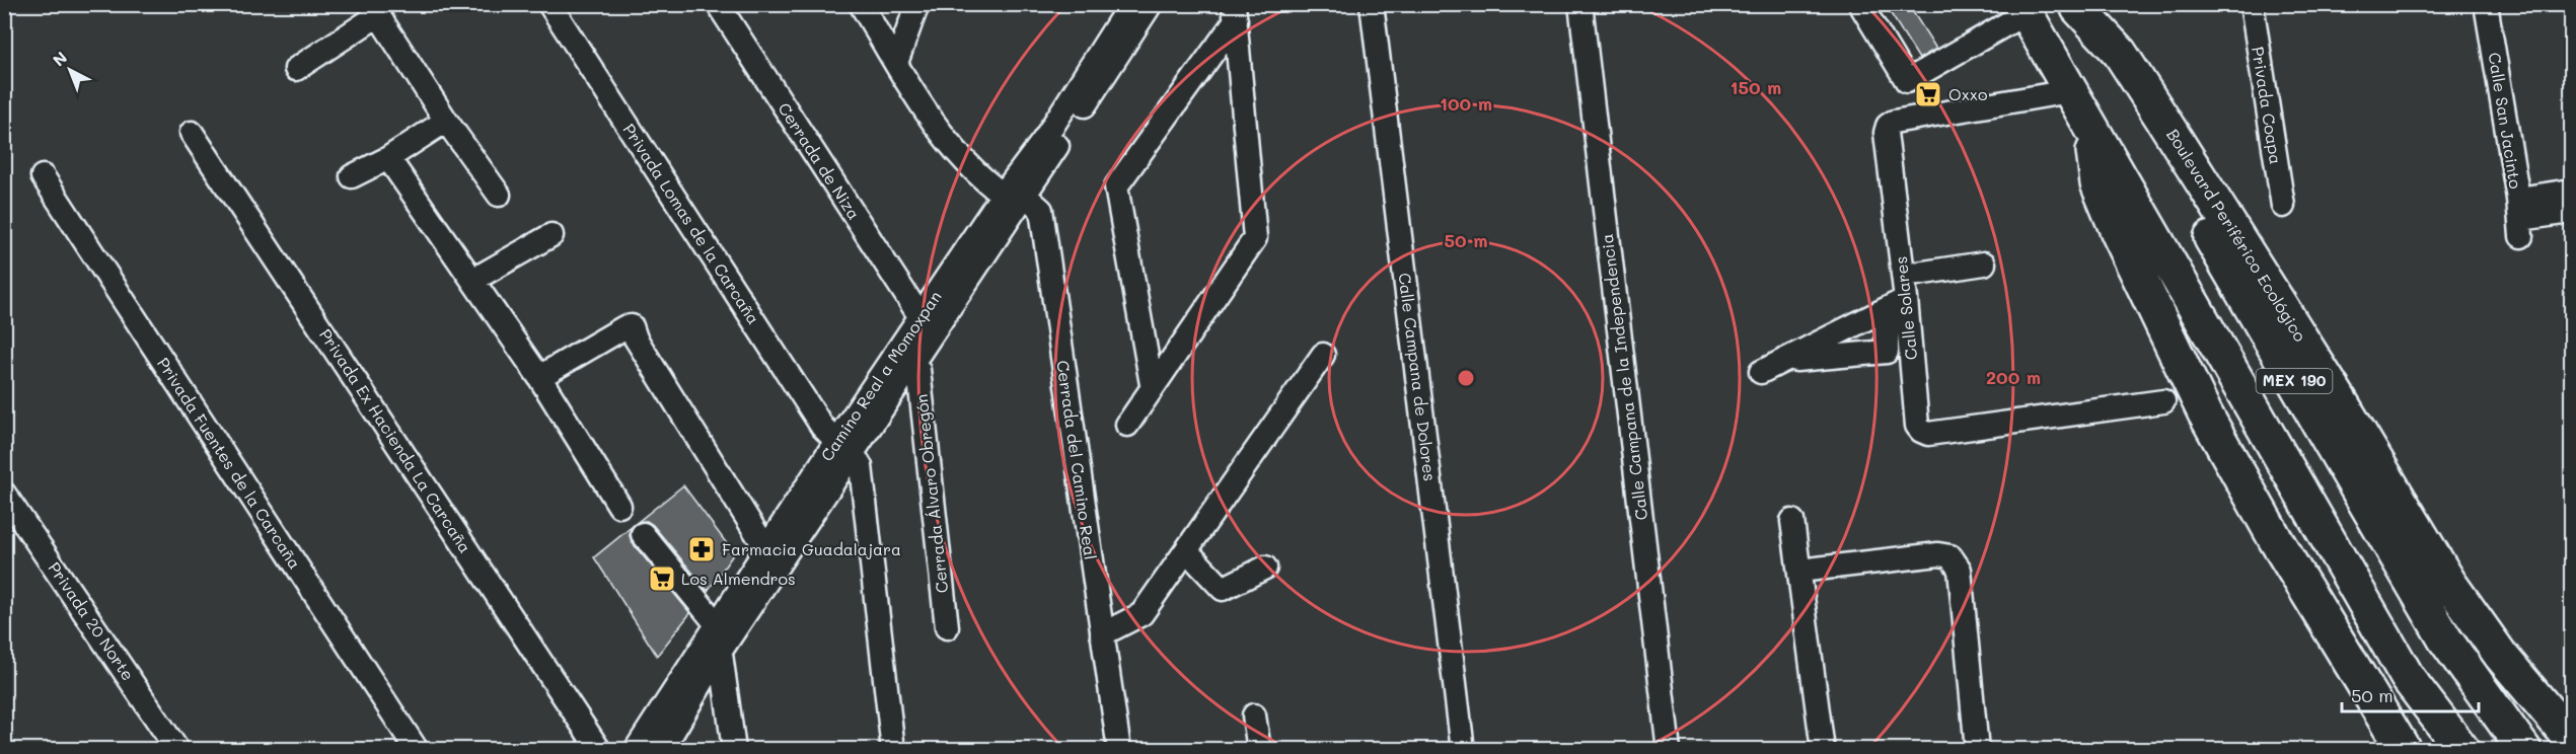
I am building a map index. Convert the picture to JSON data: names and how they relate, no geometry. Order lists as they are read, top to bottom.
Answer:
{
  "streets": {
    "highway": ["Boulevard Periférico Ecológico", "MEX 190"],
    "street": [
      "Privada Coapa",
      "Calle San Jacinto",
      "Cerrada de Niza",
      "Privada Lomas de la Carcaña",
      "Calle Solares",
      "Camino Real a Momoxpan",
      "Calle Campana de Dolores",
      "Calle Campana de la Independencia",
      "Privada Ex Hacienda La Carcaña",
      "Cerrada del Camino Real",
      "Privada Fuentes de la Carcaña",
      "Cerrada Álvaro Obregón",
      "Privada 20 Norte"
    ]
  },
  "crossings": [
    ["Cerrada de Niza", "Camino Real a Momoxpan"],
    ["Privada Lomas de la Carcaña", "Camino Real a Momoxpan"],
    ["Calle Solares", "MEX 190"],
    ["Camino Real a Momoxpan", "Cerrada del Camino Real"],
    ["Camino Real a Momoxpan", "Cerrada Álvaro Obregón"]
  ],
  "places": {
    "supermarket": ["Oxxo", "Los Almendros"],
    "pharmacy": ["Farmacia Guadalajara"]
  },
  "scale_bar": "50 m",
  "north": "top left",
  "rings": [
    "150 m",
    "100 m",
    "50 m",
    "200 m"
  ]
}
